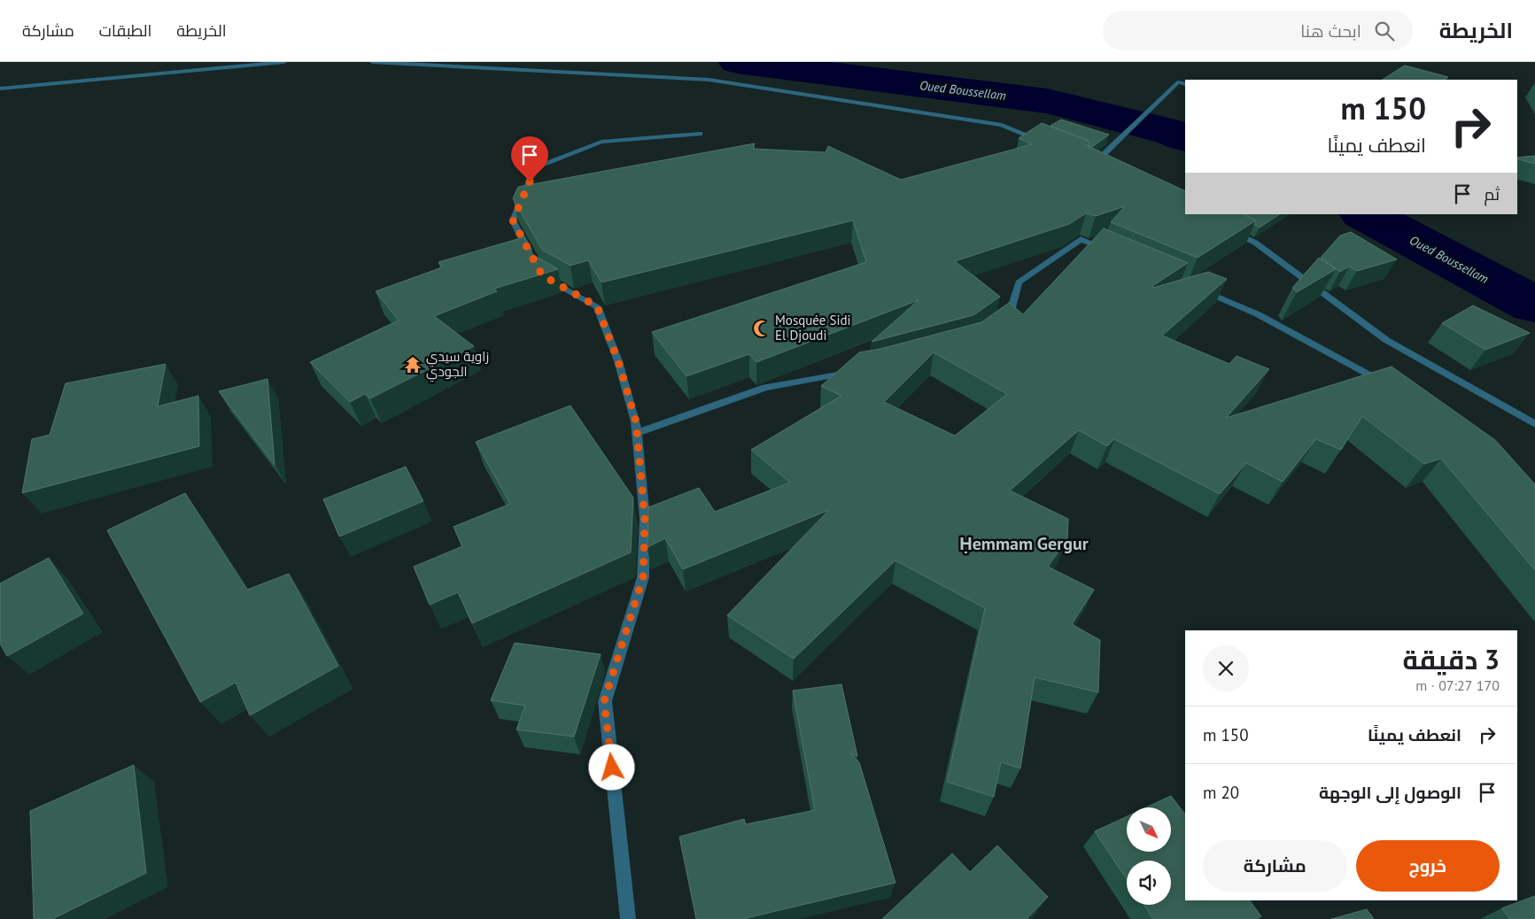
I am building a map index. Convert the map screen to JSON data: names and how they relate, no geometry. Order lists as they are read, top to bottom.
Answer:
{
  "districts": ["Ḥemmam Gergur"],
  "water": ["Oued Boussellam"],
  "places": {
    "mosque": ["Mosquée Sidi El Djoudi"],
    "temple": ["زاوية سيدي الجودي"]
  },
  "north": "bottom right",
  "page": {
    "header": "الخريطة",
    "search": "ابحث هنا",
    "nav": ["الخريطة", "الطبقات", "مشاركة"],
    "turn": ["150 m", "انعطف يمينًا"],
    "then": "ثم",
    "heading": ["3 دقيقة", "170 m · 07:27"],
    "list": [
      {
        "name": "انعطف يمينًا",
        "value": "150 m"
      },
      {
        "name": "الوصول إلى الوجهة",
        "value": "20 m"
      }
    ],
    "buttons": ["خروج", "مشاركة"]
  }
}
